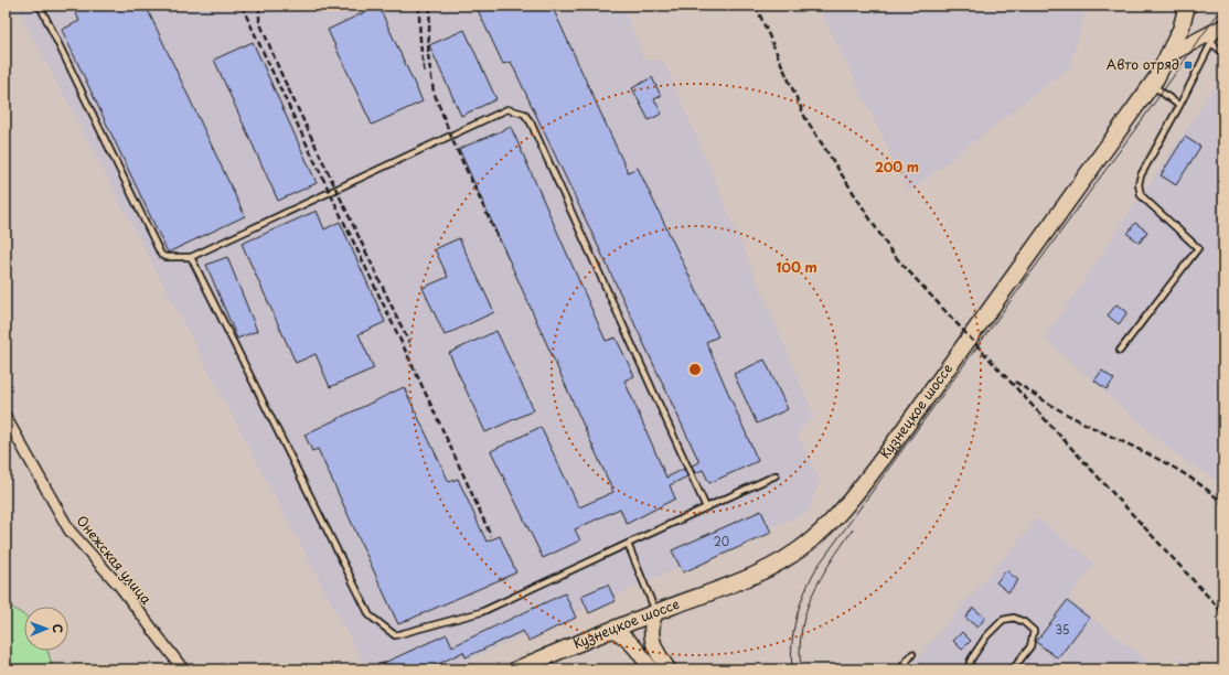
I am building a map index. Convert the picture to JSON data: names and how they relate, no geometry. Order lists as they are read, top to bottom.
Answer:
{
  "streets": {
    "main road": ["Кузнецкое шоссе"],
    "street": ["Онежская улица"]
  },
  "places": {
    "transit": ["Авто отряд"]
  },
  "house_numbers": ["20", "35"],
  "north": "right",
  "rings": ["200 m", "100 m"]
}
